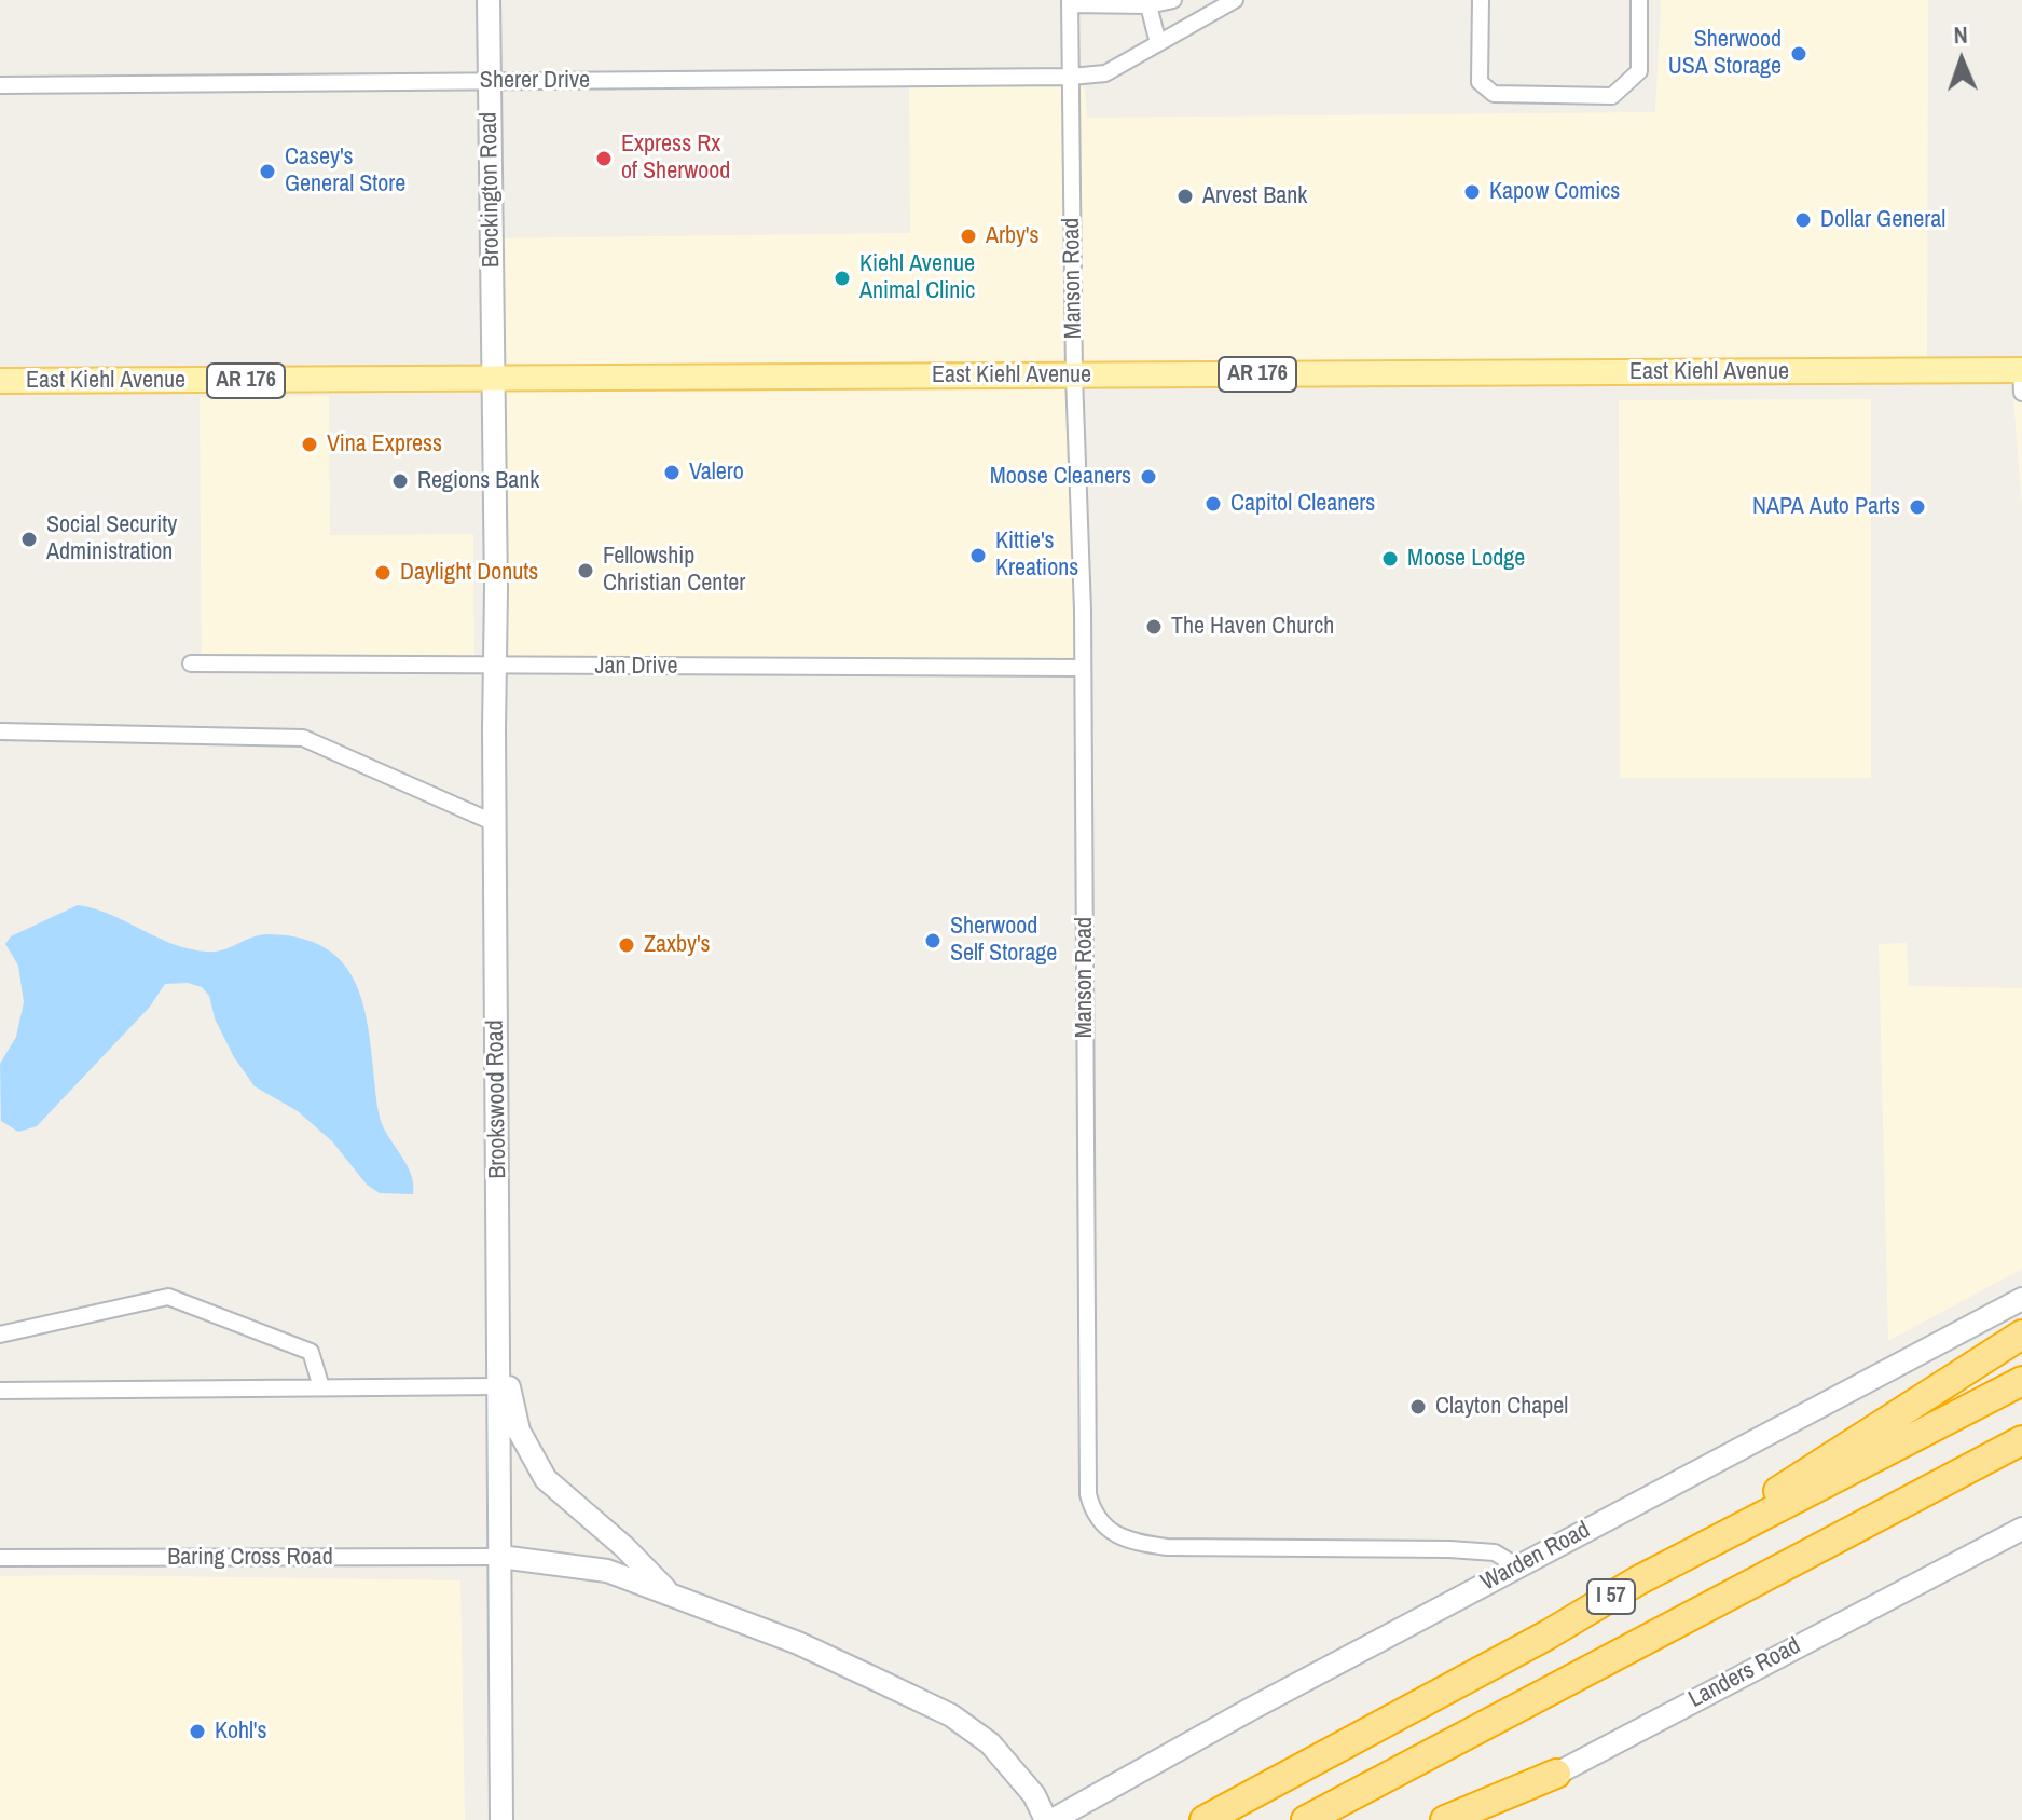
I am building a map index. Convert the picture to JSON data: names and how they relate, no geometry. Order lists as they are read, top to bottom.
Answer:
{
  "streets": {
    "highway": ["I 57"],
    "main road": [
      "Brockington Road",
      "East Kiehl Avenue",
      "AR 176",
      "Brookswood Road",
      "Warden Road",
      "Landers Road"
    ],
    "street": [
      "Sherer Drive",
      "Manson Road",
      "Jan Drive",
      "Baring Cross Road"
    ]
  },
  "crossings": [
    ["Sherer Drive", "Brockington Road"],
    ["Sherer Drive", "Manson Road"],
    ["Brockington Road", "East Kiehl Avenue"],
    ["Brockington Road", "Brookswood Road"],
    ["Manson Road", "East Kiehl Avenue"],
    ["Manson Road", "Jan Drive"],
    ["Manson Road", "Warden Road"],
    ["East Kiehl Avenue", "Brookswood Road"],
    ["Jan Drive", "Brookswood Road"],
    ["Brookswood Road", "Baring Cross Road"]
  ],
  "places": [
    "Sherwood USA Storage",
    "Express Rx of Sherwood",
    "Casey's General Store",
    "Kapow Comics",
    "Arvest Bank",
    "Dollar General",
    "Arby's",
    "Kiehl Avenue Animal Clinic",
    "Vina Express",
    "Valero",
    "Moose Cleaners",
    "Regions Bank",
    "Capitol Cleaners",
    "NAPA Auto Parts",
    "Social Security Administration",
    "Kittie's Kreations",
    "Moose Lodge",
    "Fellowship Christian Center",
    "Daylight Donuts",
    "The Haven Church",
    "Sherwood Self Storage",
    "Zaxby's",
    "Clayton Chapel",
    "Kohl's"
  ],
  "north": "top"
}
